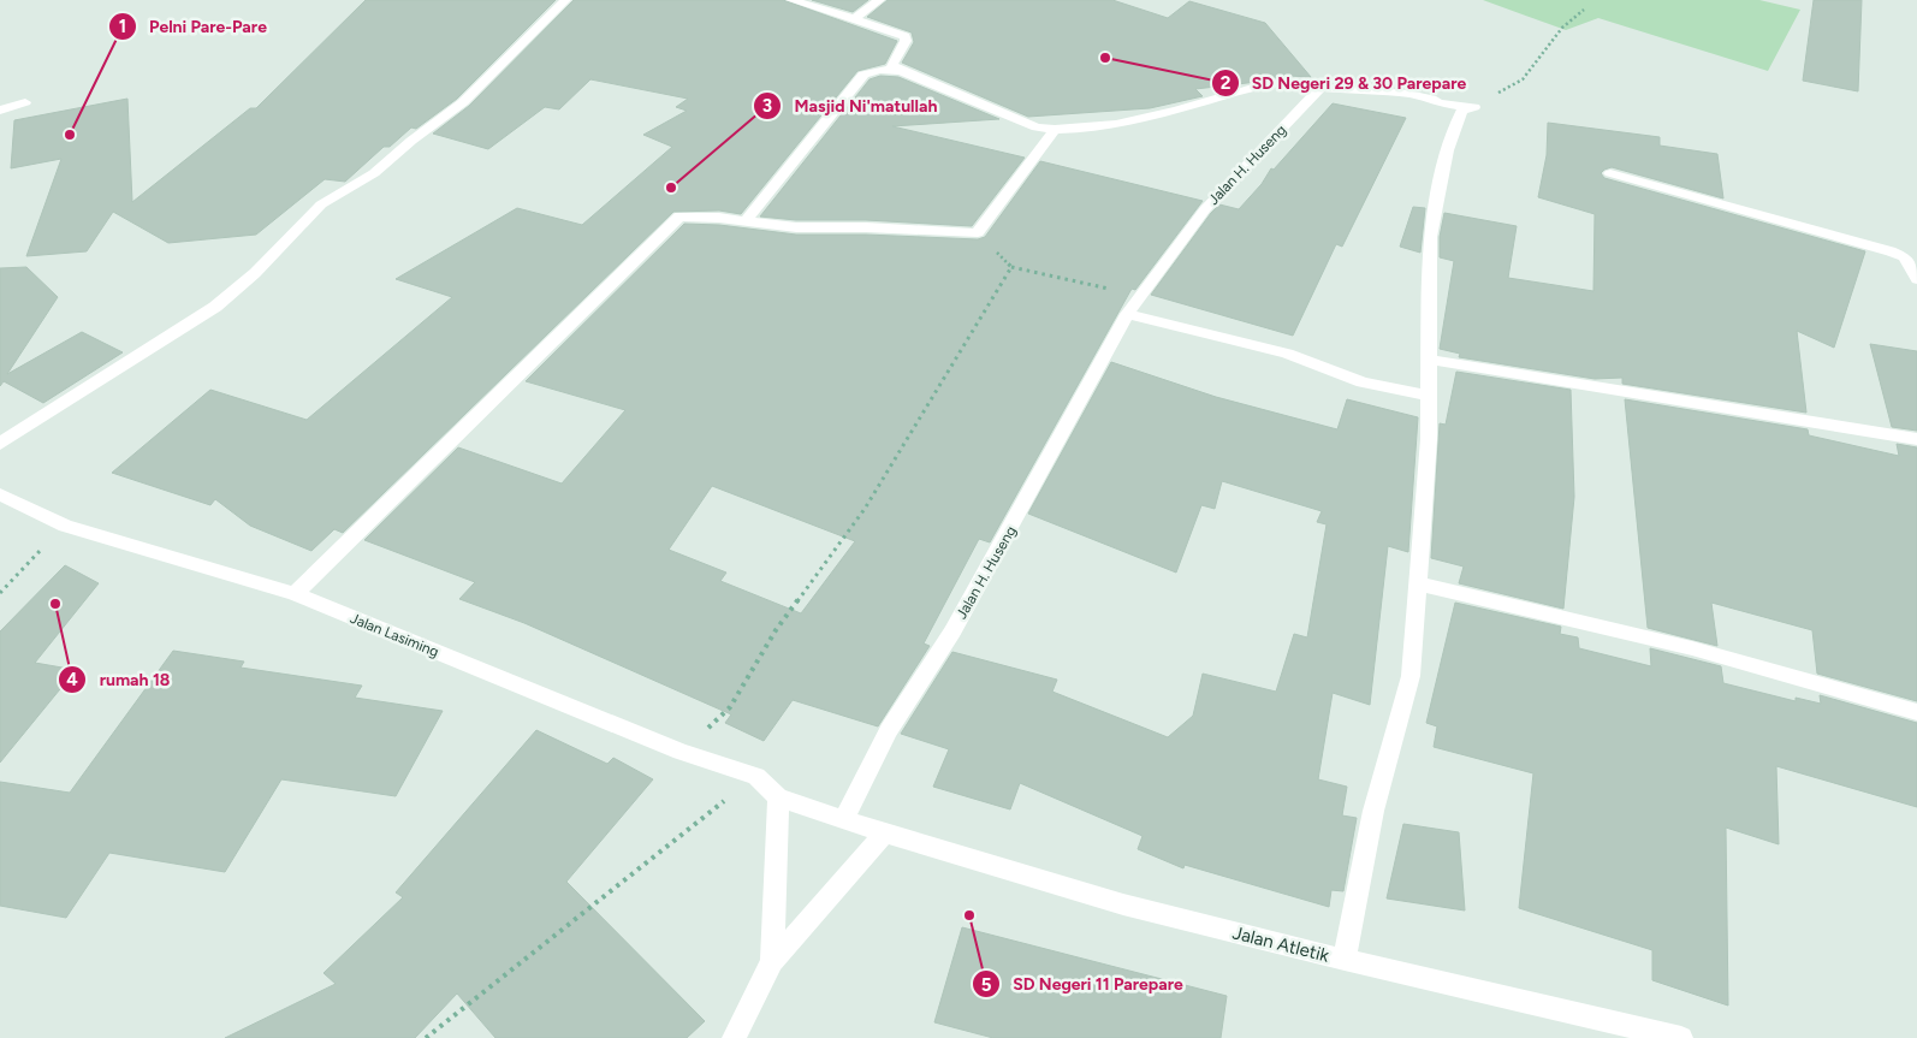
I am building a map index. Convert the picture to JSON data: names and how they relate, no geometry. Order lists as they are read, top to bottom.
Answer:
{
  "streets": {
    "street": ["Jalan H. Huseng", "Jalan Lasiming", "Jalan Atletik"]
  },
  "crossings": [
    ["Jalan H. Huseng", "Jalan Atletik"],
    ["Jalan Lasiming", "Jalan Atletik"]
  ],
  "places": [
    "SD Negeri 29 & 30 Parepare",
    "Pelni Pare-Pare",
    "Masjid Ni'matullah",
    "rumah 18",
    "SD Negeri 11 Parepare"
  ]
}
